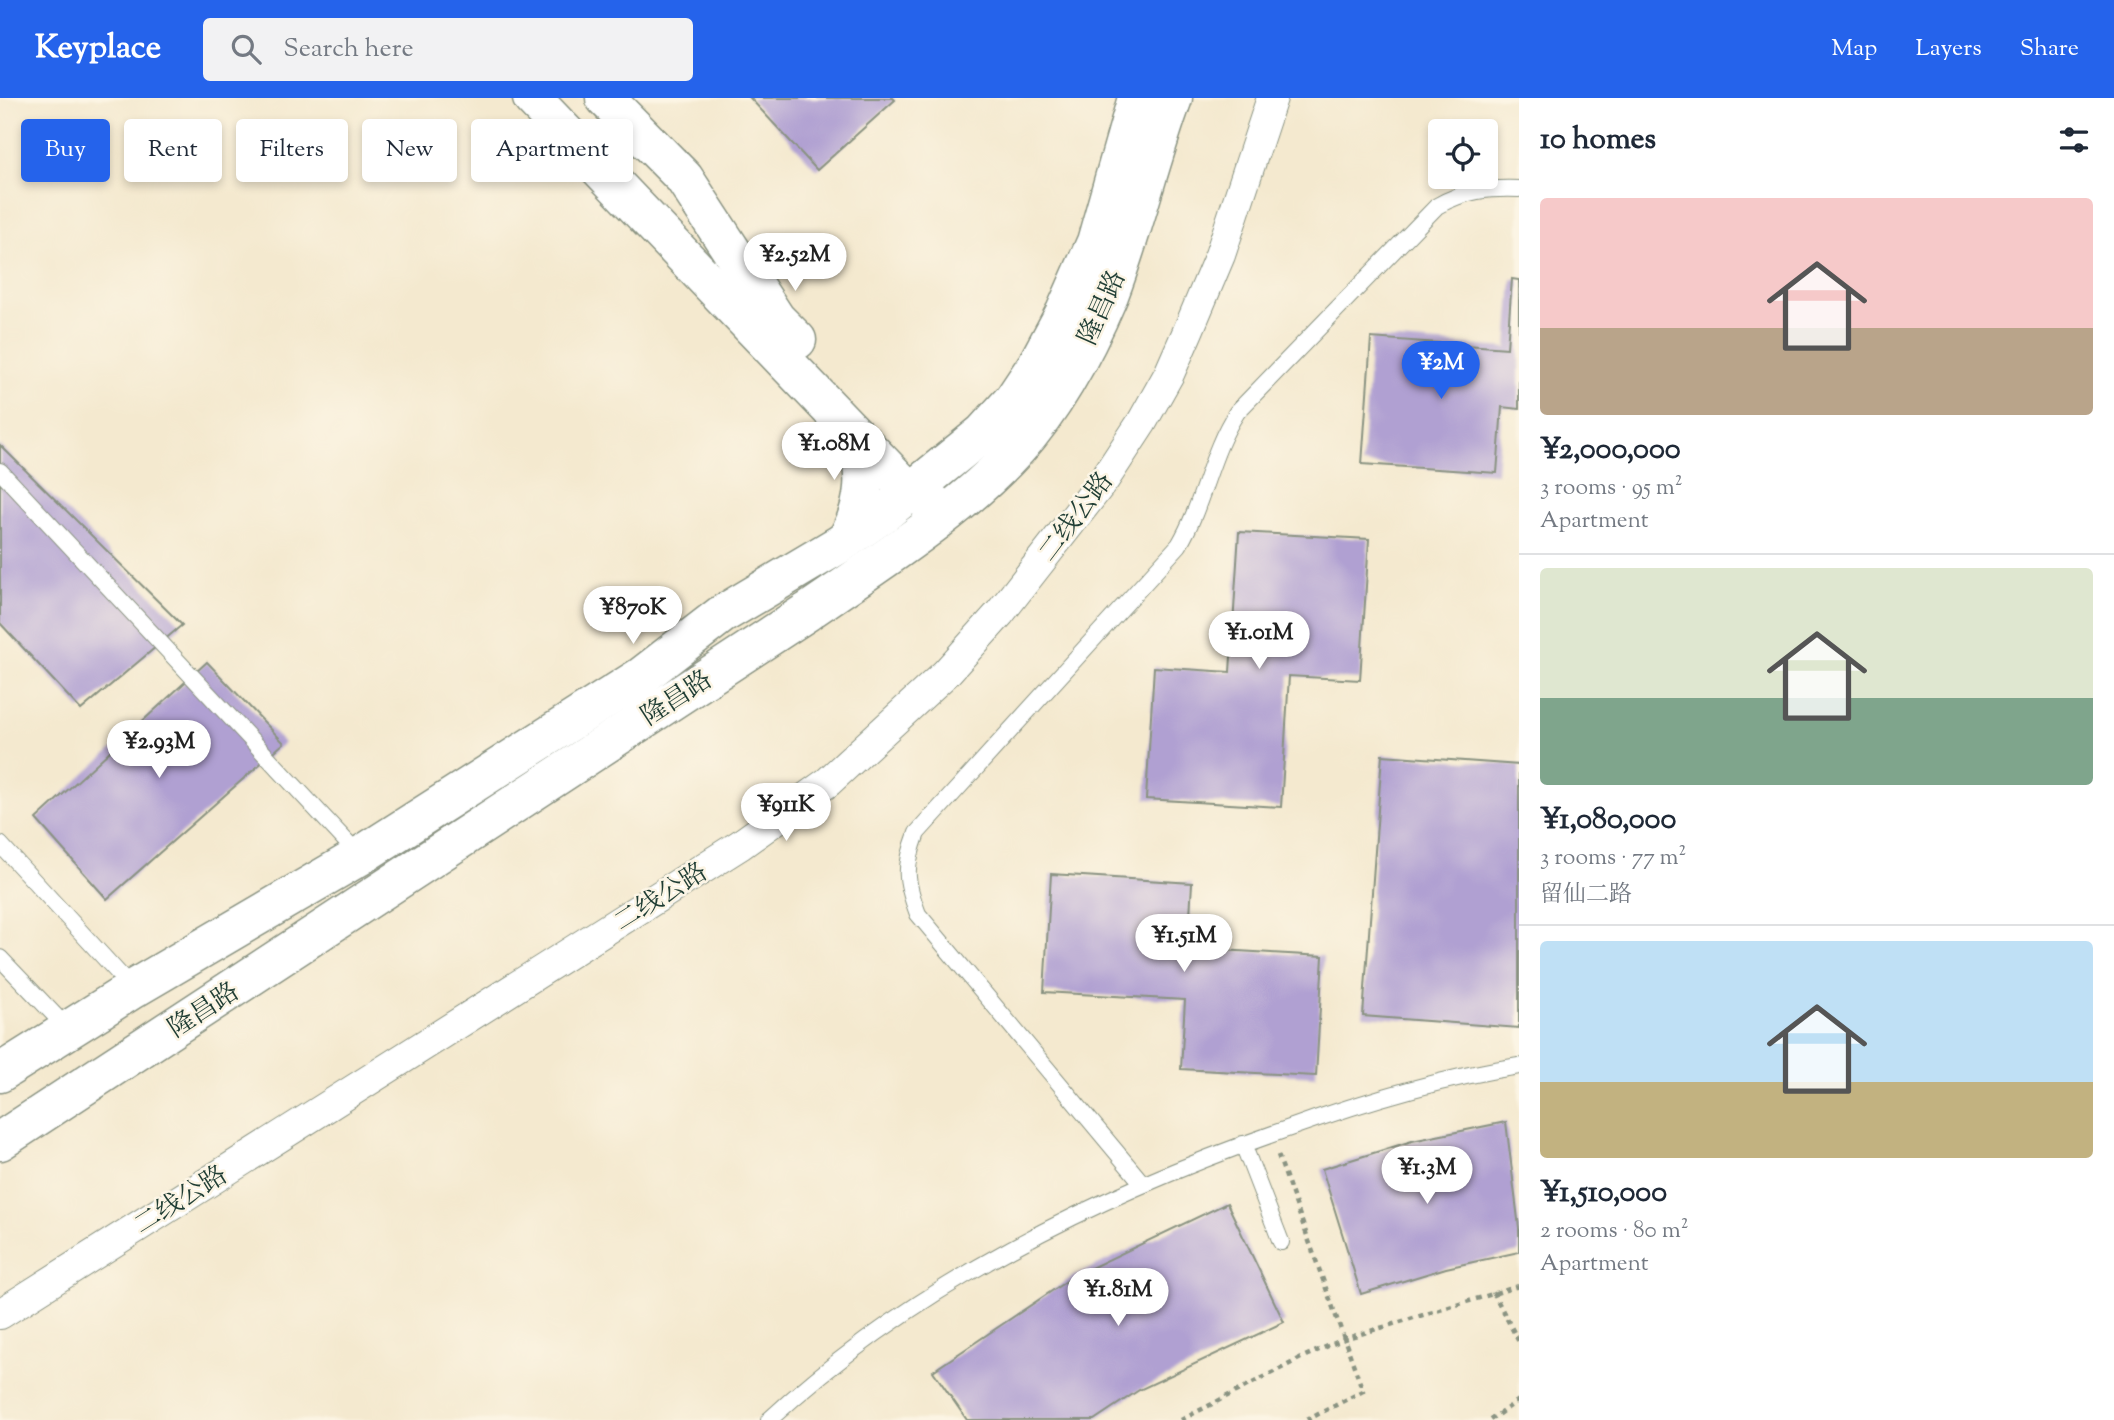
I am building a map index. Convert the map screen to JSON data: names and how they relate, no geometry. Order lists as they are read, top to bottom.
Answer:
{
  "streets": {
    "street": ["隆昌路", "二线公路"]
  },
  "page": {
    "header": "Keyplace",
    "search": "Search here",
    "nav": ["Map", "Layers", "Share"],
    "heading": "10 homes",
    "chip": [
      "Buy",
      "Rent",
      "Filters",
      "New",
      "Apartment"
    ],
    "list": [
      {
        "name": "¥2,000,000",
        "note": "3 rooms · 95 m² · Apartment"
      },
      {
        "name": "¥1,080,000",
        "note": "3 rooms · 77 m² · 留仙二路"
      },
      {
        "name": "¥1,510,000",
        "note": "2 rooms · 80 m² · Apartment"
      }
    ],
    "price": [
      "¥2.52M",
      "¥2M",
      "¥1.08M",
      "¥870K",
      "¥1.01M",
      "¥2.93M",
      "¥911K",
      "¥1.51M",
      "¥1.3M",
      "¥1.81M"
    ]
  }
}
